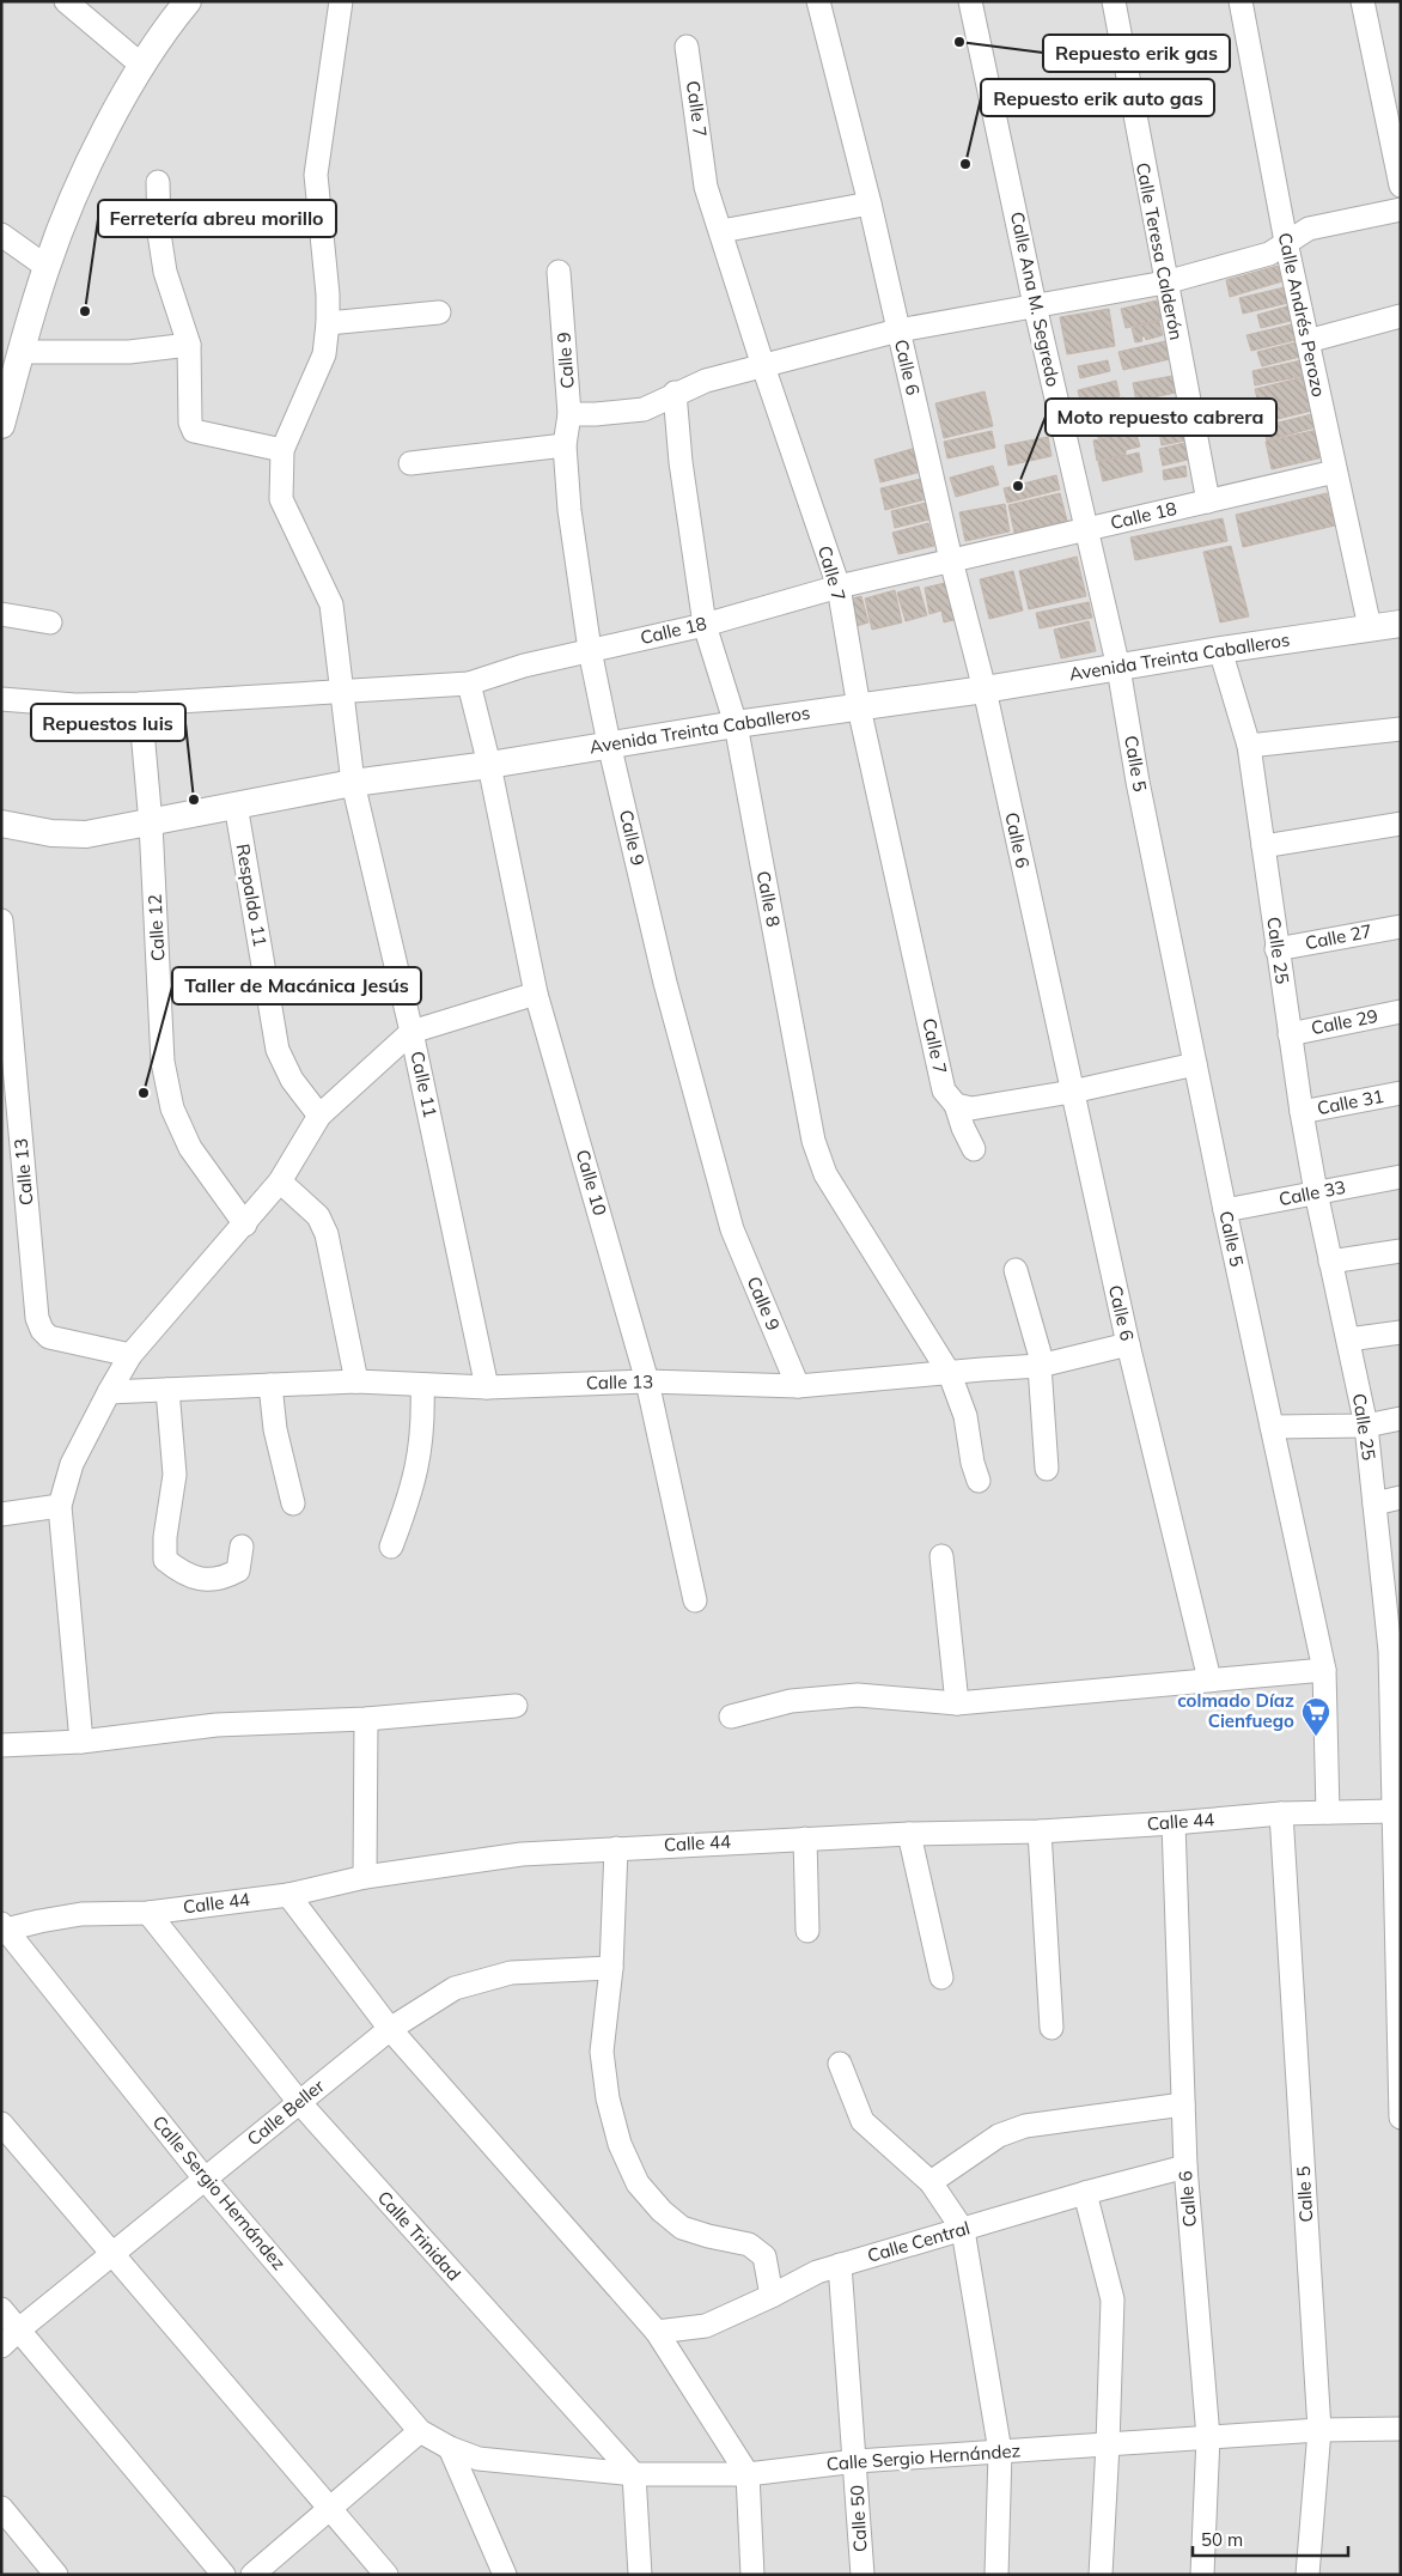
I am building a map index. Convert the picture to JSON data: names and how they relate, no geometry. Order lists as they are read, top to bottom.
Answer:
{
  "streets": {
    "street": [
      "Calle 7",
      "Calle Teresa Calderón",
      "Calle Ana M. Segredo",
      "Calle Andrés Perozo",
      "Calle 9",
      "Calle 6",
      "Calle 18",
      "Avenida Treinta Caballeros",
      "Calle 5",
      "Respaldo 11",
      "Calle 8",
      "Calle 12",
      "Calle 27",
      "Calle 25",
      "Calle 29",
      "Calle 11",
      "Calle 31",
      "Calle 13",
      "Calle 10",
      "Calle 33",
      "Calle 44",
      "Calle Beller",
      "Calle Sergio Hernández",
      "Calle Trinidad",
      "Calle Central",
      "Calle 50"
    ]
  },
  "crossings": [
    ["Calle 7", "Calle 18"],
    ["Calle 7", "Avenida Treinta Caballeros"],
    ["Calle Teresa Calderón", "Calle 18"],
    ["Calle Ana M. Segredo", "Calle 18"],
    ["Calle Ana M. Segredo", "Avenida Treinta Caballeros"],
    ["Calle Ana M. Segredo", "Calle 5"],
    ["Calle Andrés Perozo", "Calle 18"],
    ["Calle Andrés Perozo", "Avenida Treinta Caballeros"],
    ["Calle 9", "Calle 18"],
    ["Calle 9", "Avenida Treinta Caballeros"],
    ["Calle 9", "Calle 13"],
    ["Calle 6", "Calle 18"],
    ["Calle 6", "Avenida Treinta Caballeros"],
    ["Calle 6", "Calle 13"],
    ["Calle 6", "Calle 44"],
    ["Calle 6", "Calle Sergio Hernández"],
    ["Calle 6", "Calle Central"],
    ["Calle 18", "Calle 8"],
    ["Calle 18", "Calle 12"],
    ["Calle 18", "Calle 11"],
    ["Calle 18", "Calle 10"],
    ["Avenida Treinta Caballeros", "Calle 5"],
    ["Avenida Treinta Caballeros", "Respaldo 11"],
    ["Avenida Treinta Caballeros", "Calle 8"],
    ["Avenida Treinta Caballeros", "Calle 12"],
    ["Avenida Treinta Caballeros", "Calle 25"],
    ["Avenida Treinta Caballeros", "Calle 11"],
    ["Avenida Treinta Caballeros", "Calle 10"],
    ["Calle 5", "Calle 33"],
    ["Calle 5", "Calle 44"],
    ["Calle 5", "Calle Sergio Hernández"],
    ["Calle 8", "Calle 13"],
    ["Calle 27", "Calle 25"],
    ["Calle 25", "Calle 29"],
    ["Calle 25", "Calle 31"],
    ["Calle 25", "Calle 33"],
    ["Calle 25", "Calle 44"],
    ["Calle 11", "Calle 13"],
    ["Calle 13", "Calle 10"],
    ["Calle 44", "Calle Sergio Hernández"],
    ["Calle 44", "Calle Trinidad"],
    ["Calle Beller", "Calle Sergio Hernández"],
    ["Calle Beller", "Calle Trinidad"],
    ["Calle Sergio Hernández", "Calle Trinidad"],
    ["Calle Sergio Hernández", "Calle 50"],
    ["Calle Central", "Calle 50"]
  ],
  "places": {
    "other": [
      "Repuesto erik gas",
      "Repuesto erik auto gas",
      "Ferretería abreu morillo",
      "Moto repuesto cabrera",
      "Repuestos luis",
      "Taller de Macánica Jesús"
    ],
    "supermarket": ["colmado Díaz Cienfuego"]
  },
  "scale_bar": "50 m"
}
